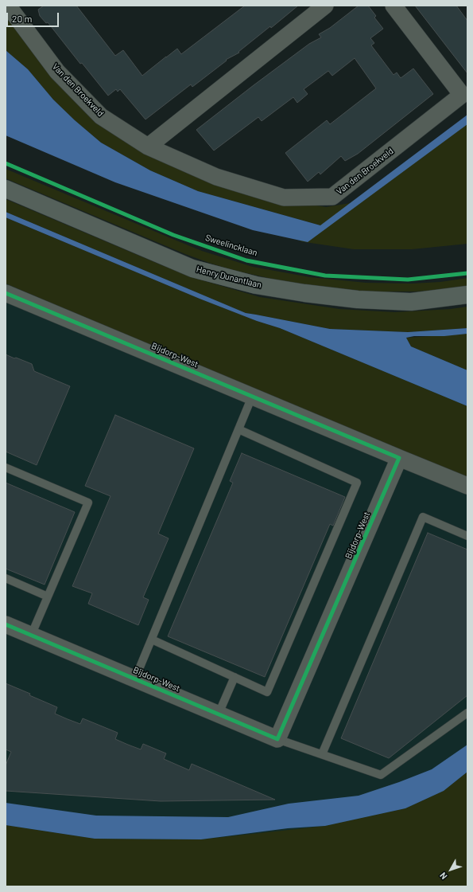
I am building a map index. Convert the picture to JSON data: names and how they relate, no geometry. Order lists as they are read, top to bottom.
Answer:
{
  "streets": {
    "main road": ["Henry Dunantlaan"],
    "street": ["Van den Broekveld", "Bijdorp-West"],
    "cycle path": ["Sweelincklaan"]
  },
  "scale_bar": "20 m",
  "north": "bottom left"
}
